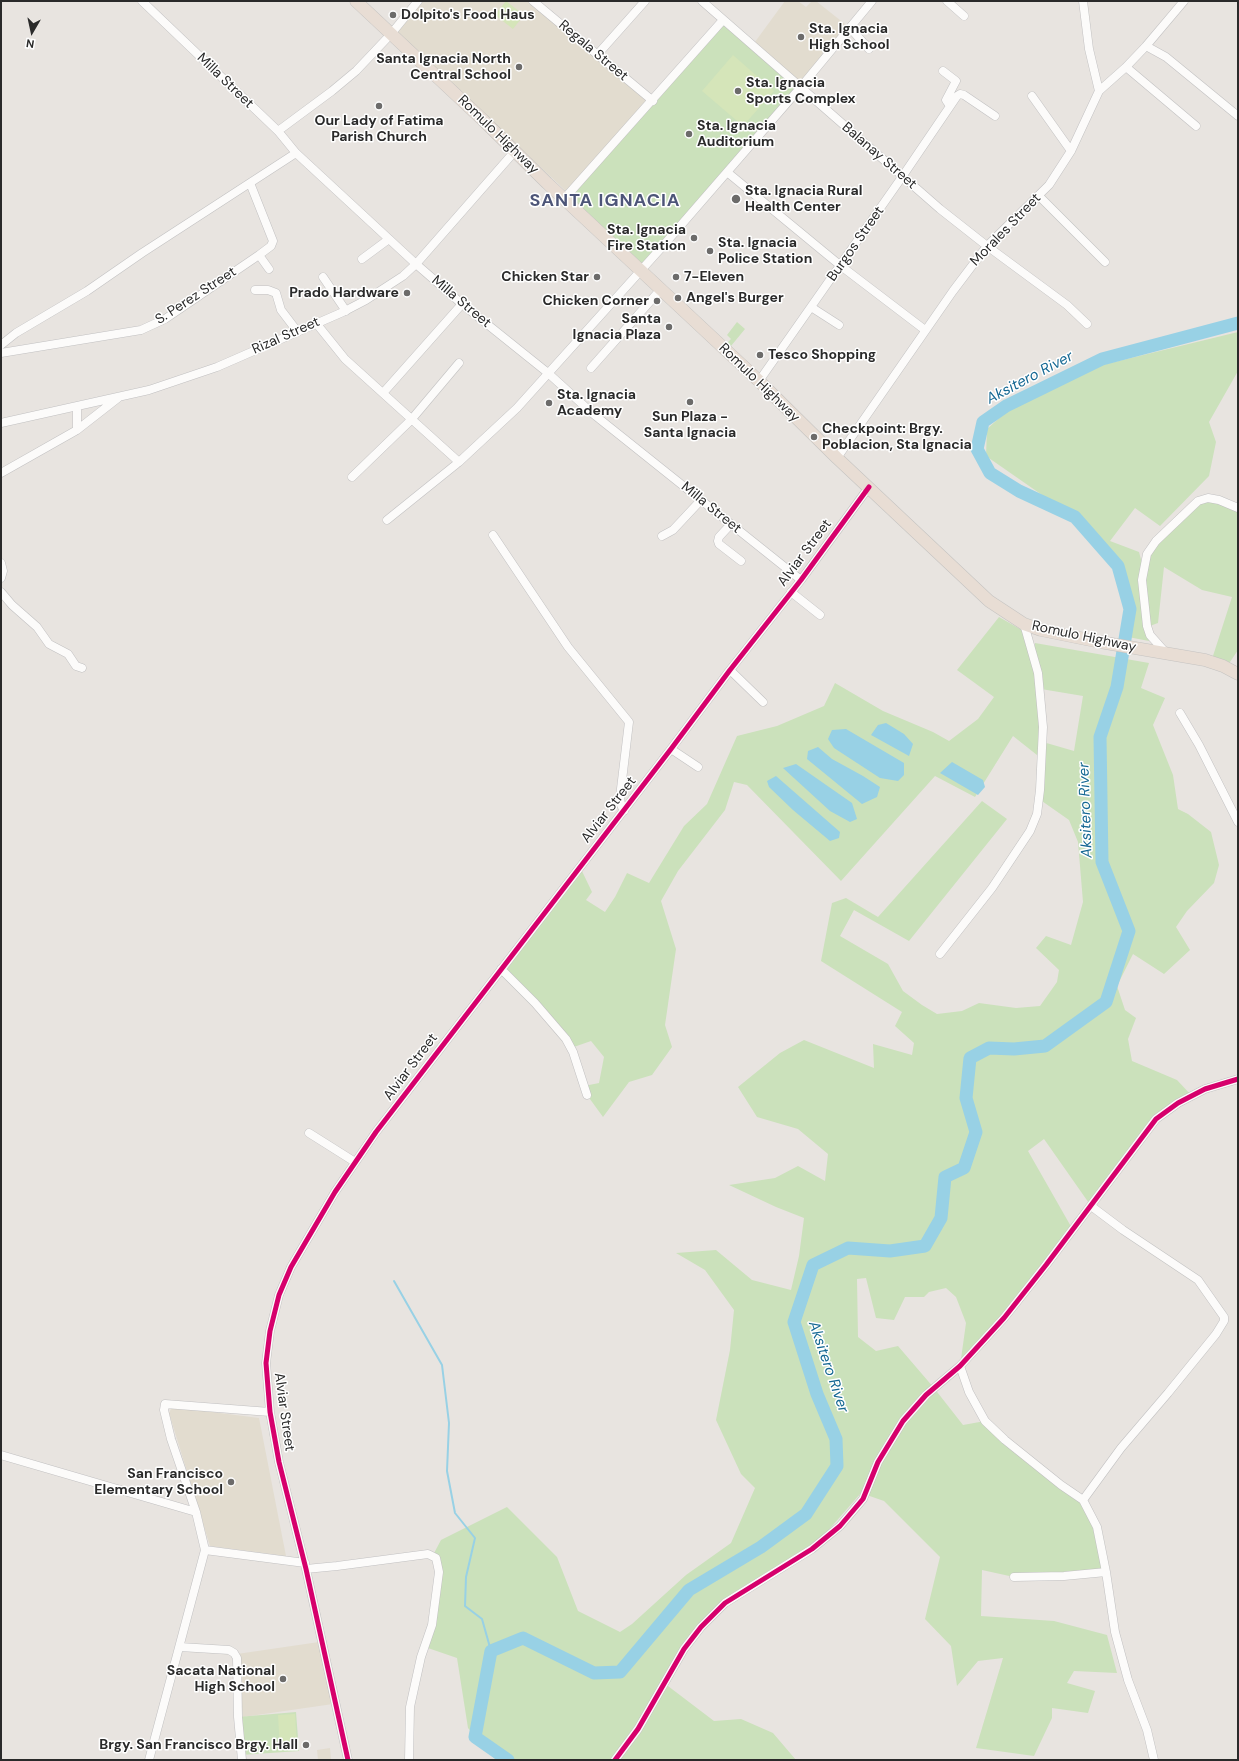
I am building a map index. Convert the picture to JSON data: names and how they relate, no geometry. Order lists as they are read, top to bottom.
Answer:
{
  "streets": {
    "highway": ["Romulo Highway"],
    "street": [
      "Regala Street",
      "Milla Street",
      "Balanay Street",
      "Morales Street",
      "Burgos Street",
      "S. Perez Street",
      "Rizal Street",
      "Alviar Street"
    ]
  },
  "crossings": [
    ["Milla Street", "Rizal Street"],
    ["Milla Street", "Alviar Street"],
    ["Romulo Highway", "Morales Street"],
    ["Romulo Highway", "Burgos Street"],
    ["Romulo Highway", "Rizal Street"],
    ["Romulo Highway", "Alviar Street"],
    ["Balanay Street", "Morales Street"],
    ["Balanay Street", "Burgos Street"]
  ],
  "districts": ["SANTA IGNACIA"],
  "water": ["Aksitero River"],
  "places": [
    "Dolpito's Food Haus",
    "Sta. Ignacia High School",
    "Santa Ignacia North Central School",
    "Sta. Ignacia Sports Complex",
    "Our Lady of Fatima Parish Church",
    "Sta. Ignacia Auditorium",
    "Sta. Ignacia Rural Health Center",
    "Sta. Ignacia Fire Station",
    "Sta. Ignacia Police Station",
    "Chicken Star",
    "7-Eleven",
    "Prado Hardware",
    "Angel's Burger",
    "Chicken Corner",
    "Santa Ignacia Plaza",
    "Tesco Shopping",
    "Sun Plaza - Santa Ignacia",
    "Sta. Ignacia Academy",
    "Checkpoint: Brgy. Poblacion, Sta Ignacia",
    "San Francisco Elementary School",
    "Sacata National High School",
    "Brgy. San Francisco Brgy. Hall"
  ],
  "north": "bottom"
}
